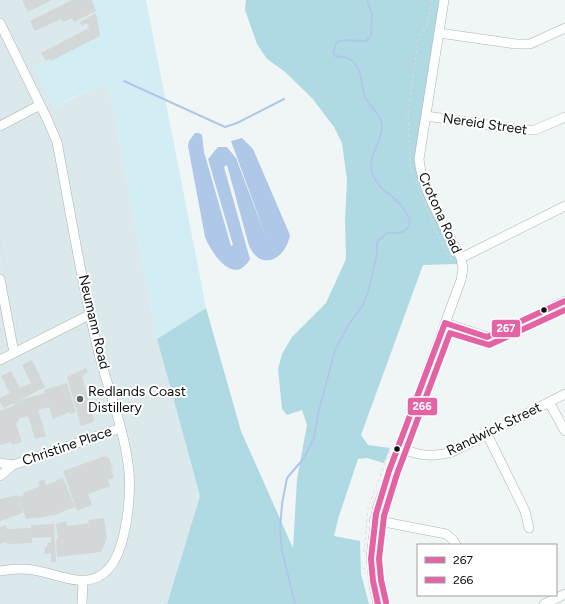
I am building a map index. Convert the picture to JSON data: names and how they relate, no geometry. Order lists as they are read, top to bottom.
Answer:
{
  "streets": {
    "street": [
      "Nereid Street",
      "Crotona Road",
      "Neumann Road",
      "Randwick Street",
      "Christine Place"
    ]
  },
  "crossings": [
    ["Nereid Street", "Crotona Road"],
    ["Crotona Road", "Randwick Street"],
    ["Neumann Road", "Christine Place"]
  ],
  "places": ["Redlands Coast Distillery"],
  "lines": ["transit line 267", "transit line 266"],
  "legend": ["267", "266"]
}
